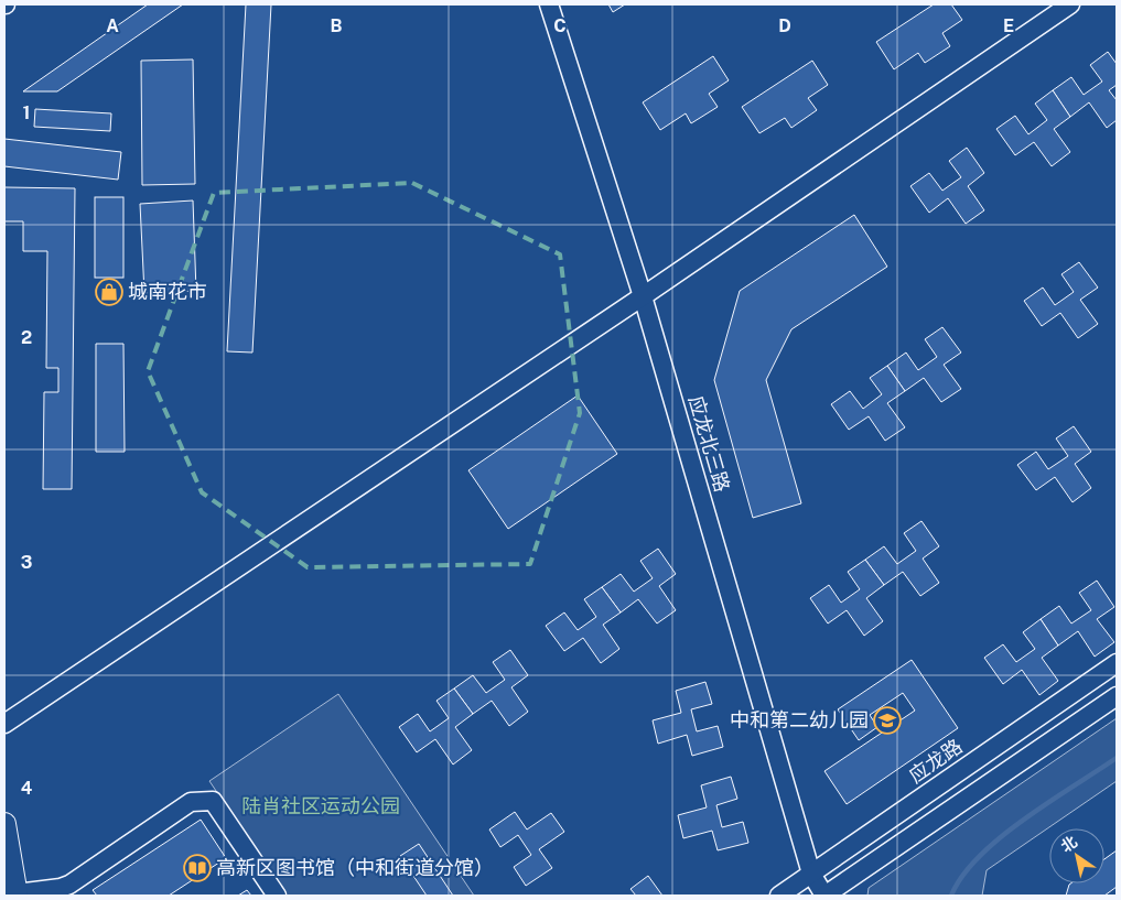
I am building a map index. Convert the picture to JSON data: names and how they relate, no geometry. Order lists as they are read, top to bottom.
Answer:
{
  "streets": {
    "street": ["应龙北三路", "应龙路"]
  },
  "crossings": [
    ["应龙北三路", "应龙路"]
  ],
  "parks": ["陆肖社区运动公园"],
  "places": {
    "shop": ["城南花市"],
    "school or university": ["中和第二幼儿园"],
    "library": ["高新区图书馆（中和街道分馆）"]
  },
  "north": "top left",
  "grid": {
    "columns": [
      "A",
      "B",
      "C",
      "D",
      "E"
    ],
    "rows": [
      "1",
      "2",
      "3",
      "4"
    ]
  }
}
